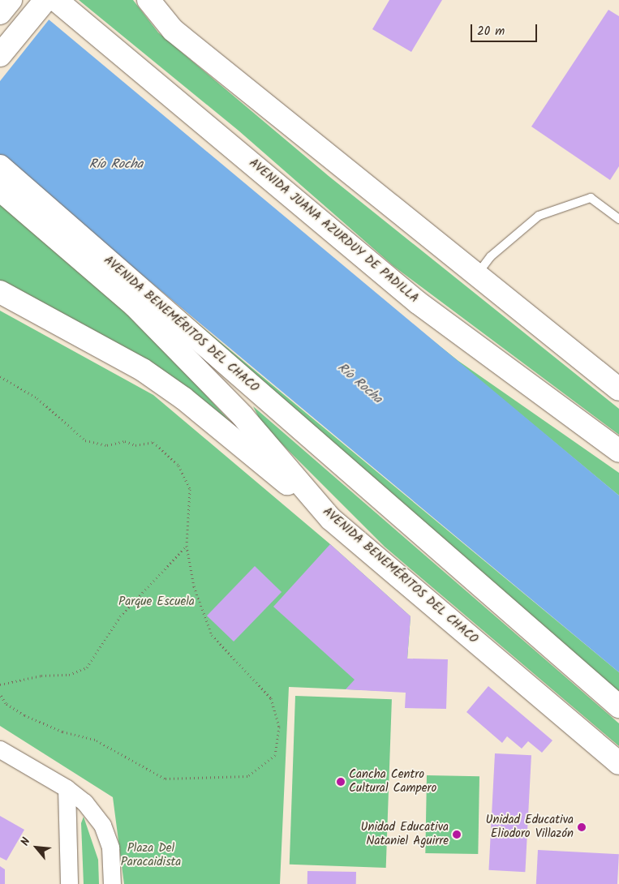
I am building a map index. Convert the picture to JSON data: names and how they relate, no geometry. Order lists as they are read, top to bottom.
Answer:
{
  "streets": {
    "main road": ["AVENIDA JUANA AZURDUY DE PADILLA", "AVENIDA BENEMÉRITOS DEL CHACO"]
  },
  "water": ["Río Rocha"],
  "parks": ["Parque Escuela", "Plaza Del Paracaidista"],
  "places": ["Cancha Centro Cultural Campero", "Unidad Educativa Eliodoro Villazón", "Unidad Educativa Nataniel Aguirre"],
  "scale_bar": "20 m",
  "north": "top left"
}
